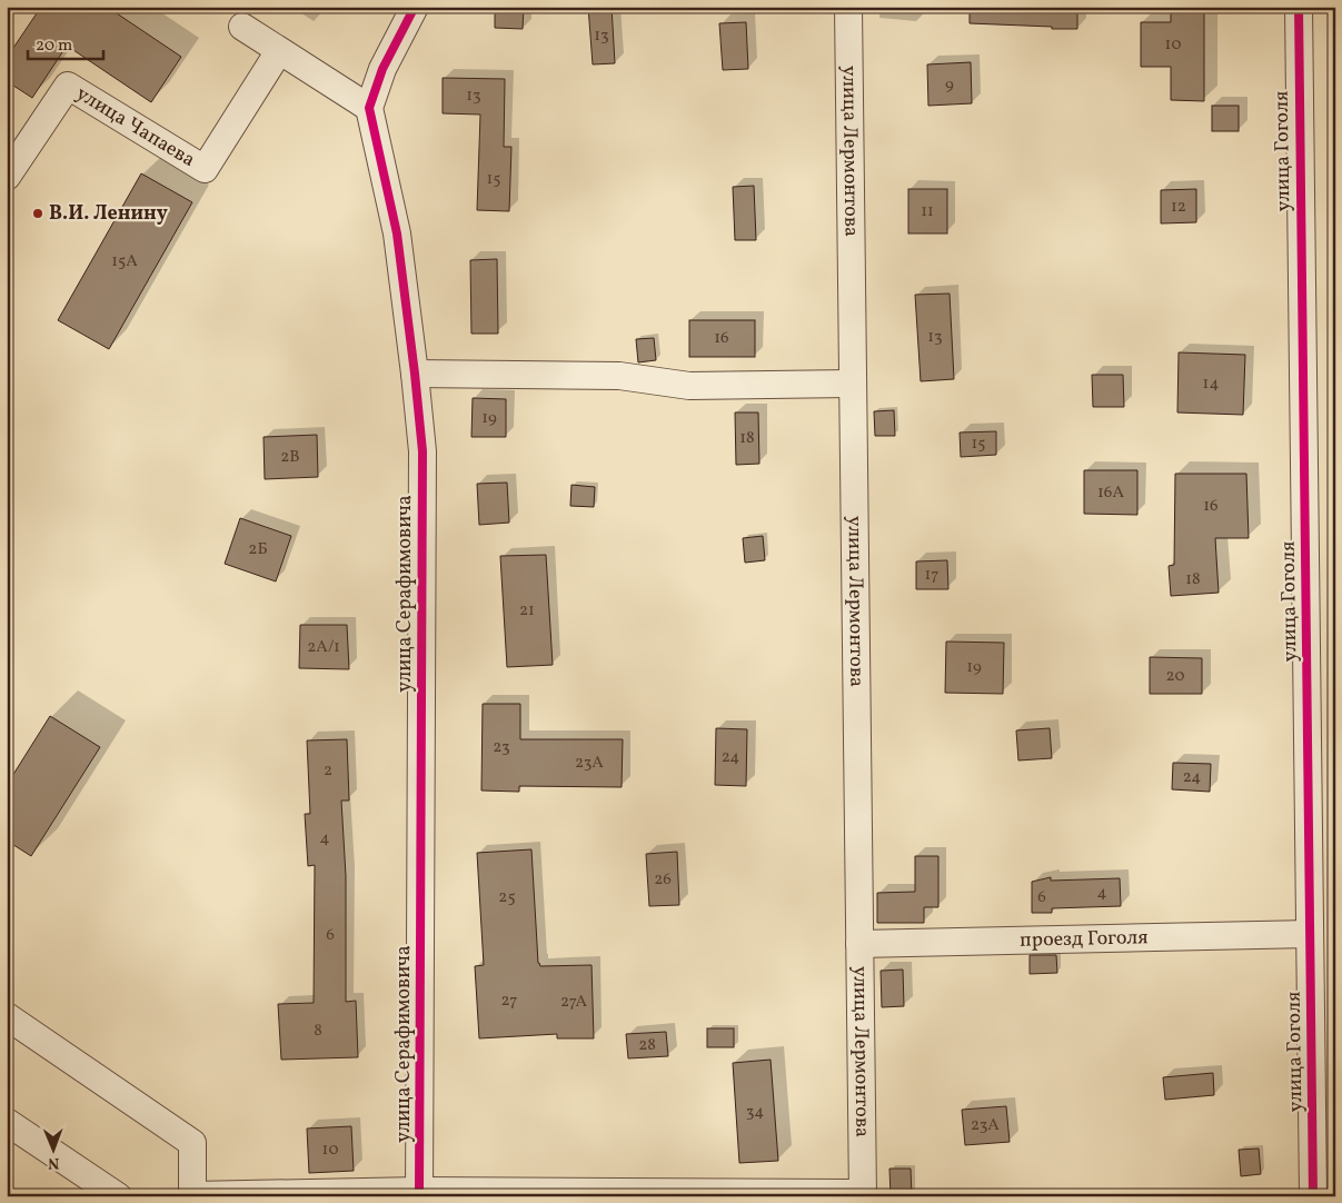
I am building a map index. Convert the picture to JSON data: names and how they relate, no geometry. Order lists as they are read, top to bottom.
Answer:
{
  "streets": {
    "street": [
      "улица Чапаева",
      "улица Лермонтова",
      "улица Гоголя",
      "улица Серафимовича",
      "проезд Гоголя"
    ]
  },
  "crossings": [
    ["улица Лермонтова", "проезд Гоголя"],
    ["улица Гоголя", "проезд Гоголя"]
  ],
  "places": ["В.И. Ленину"],
  "house_numbers": [
    "13",
    "10",
    "9",
    "13",
    "15",
    "12",
    "11",
    "15А",
    "13",
    "16",
    "14",
    "19",
    "18",
    "15",
    "2В",
    "16А",
    "16",
    "2Б",
    "17",
    "18",
    "21",
    "2А/1",
    "19",
    "20",
    "23",
    "24",
    "23А",
    "2",
    "24",
    "4",
    "26",
    "4",
    "25",
    "6",
    "6",
    "27",
    "27А",
    "8",
    "28",
    "34",
    "23А",
    "10"
  ],
  "scale_bar": "20 m",
  "north": "bottom"
}
